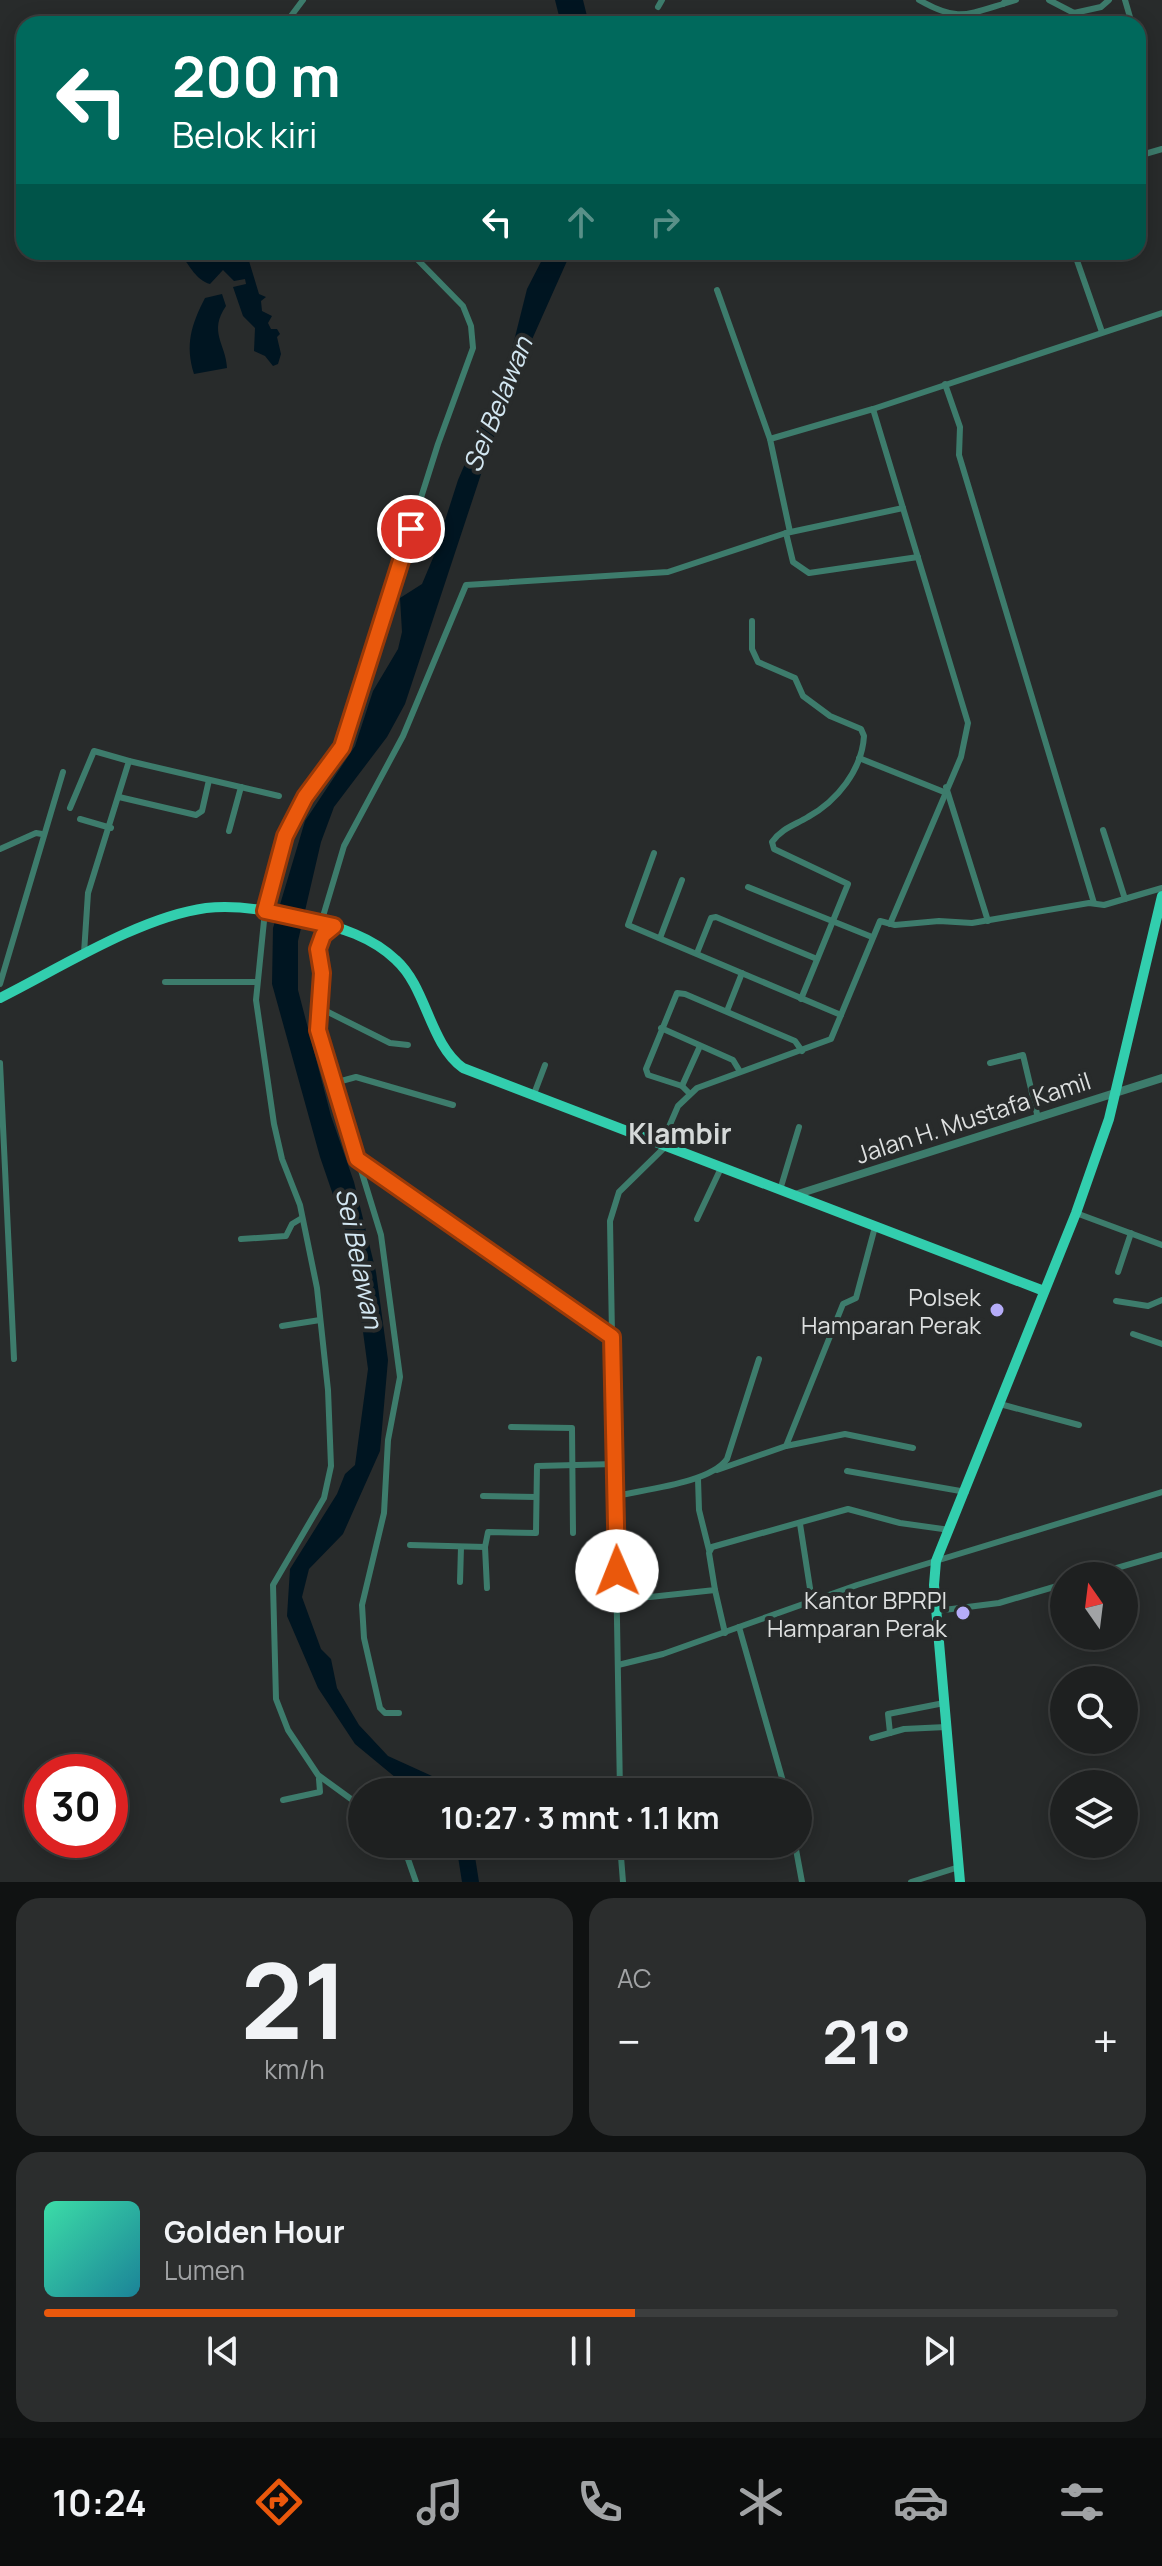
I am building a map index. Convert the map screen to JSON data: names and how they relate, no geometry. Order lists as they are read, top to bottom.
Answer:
{
  "streets": {
    "street": ["Jalan H. Mustafa Kamil"]
  },
  "districts": ["Klambir"],
  "water": ["Sei Belawan"],
  "places": ["Polsek Hamparan Perak", "Kantor BPRPI Hamparan Perak"],
  "north": "top",
  "page": {
    "turn": ["200 m", "Belok kiri"],
    "limit": "30",
    "trip": "10:27 · 3 mnt · 1.1 km",
    "tile": [
      ["21", "km/h"],
      "AC"
    ],
    "heat": ["−", "21°", "+"],
    "song": ["Golden Hour", "Lumen"],
    "tabs": "10:24"
  }
}
